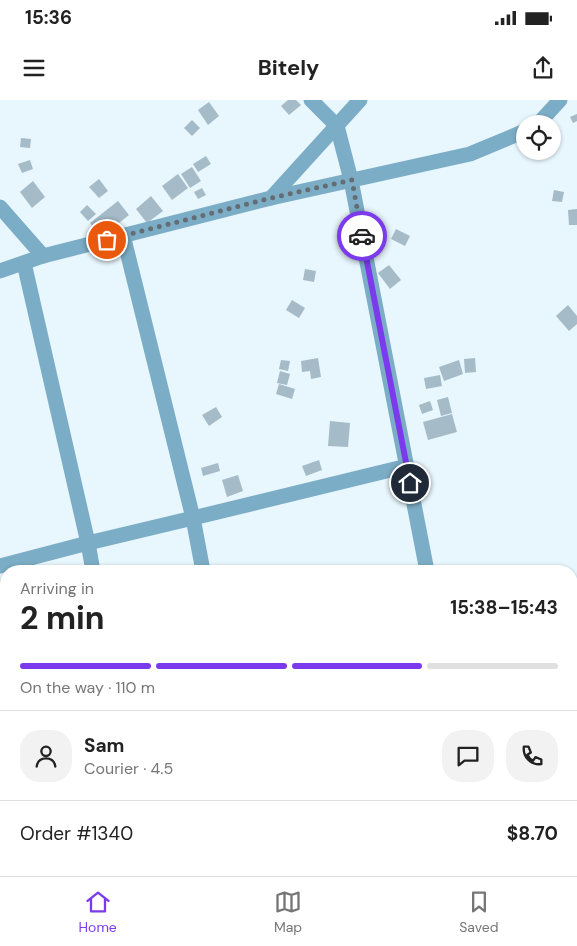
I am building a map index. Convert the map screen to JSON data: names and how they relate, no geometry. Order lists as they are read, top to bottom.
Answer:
{
  "page": {
    "status": "15:36",
    "header": "Bitely",
    "heading": ["2 min", "Arriving in", "15:38–15:43"],
    "panel": [
      "Sam",
      "Courier · 4.5",
      "Order #1340",
      "$8.70"
    ],
    "bar": "On the way · 110 m",
    "tabs": ["Home", "Map", "Saved"]
  }
}
